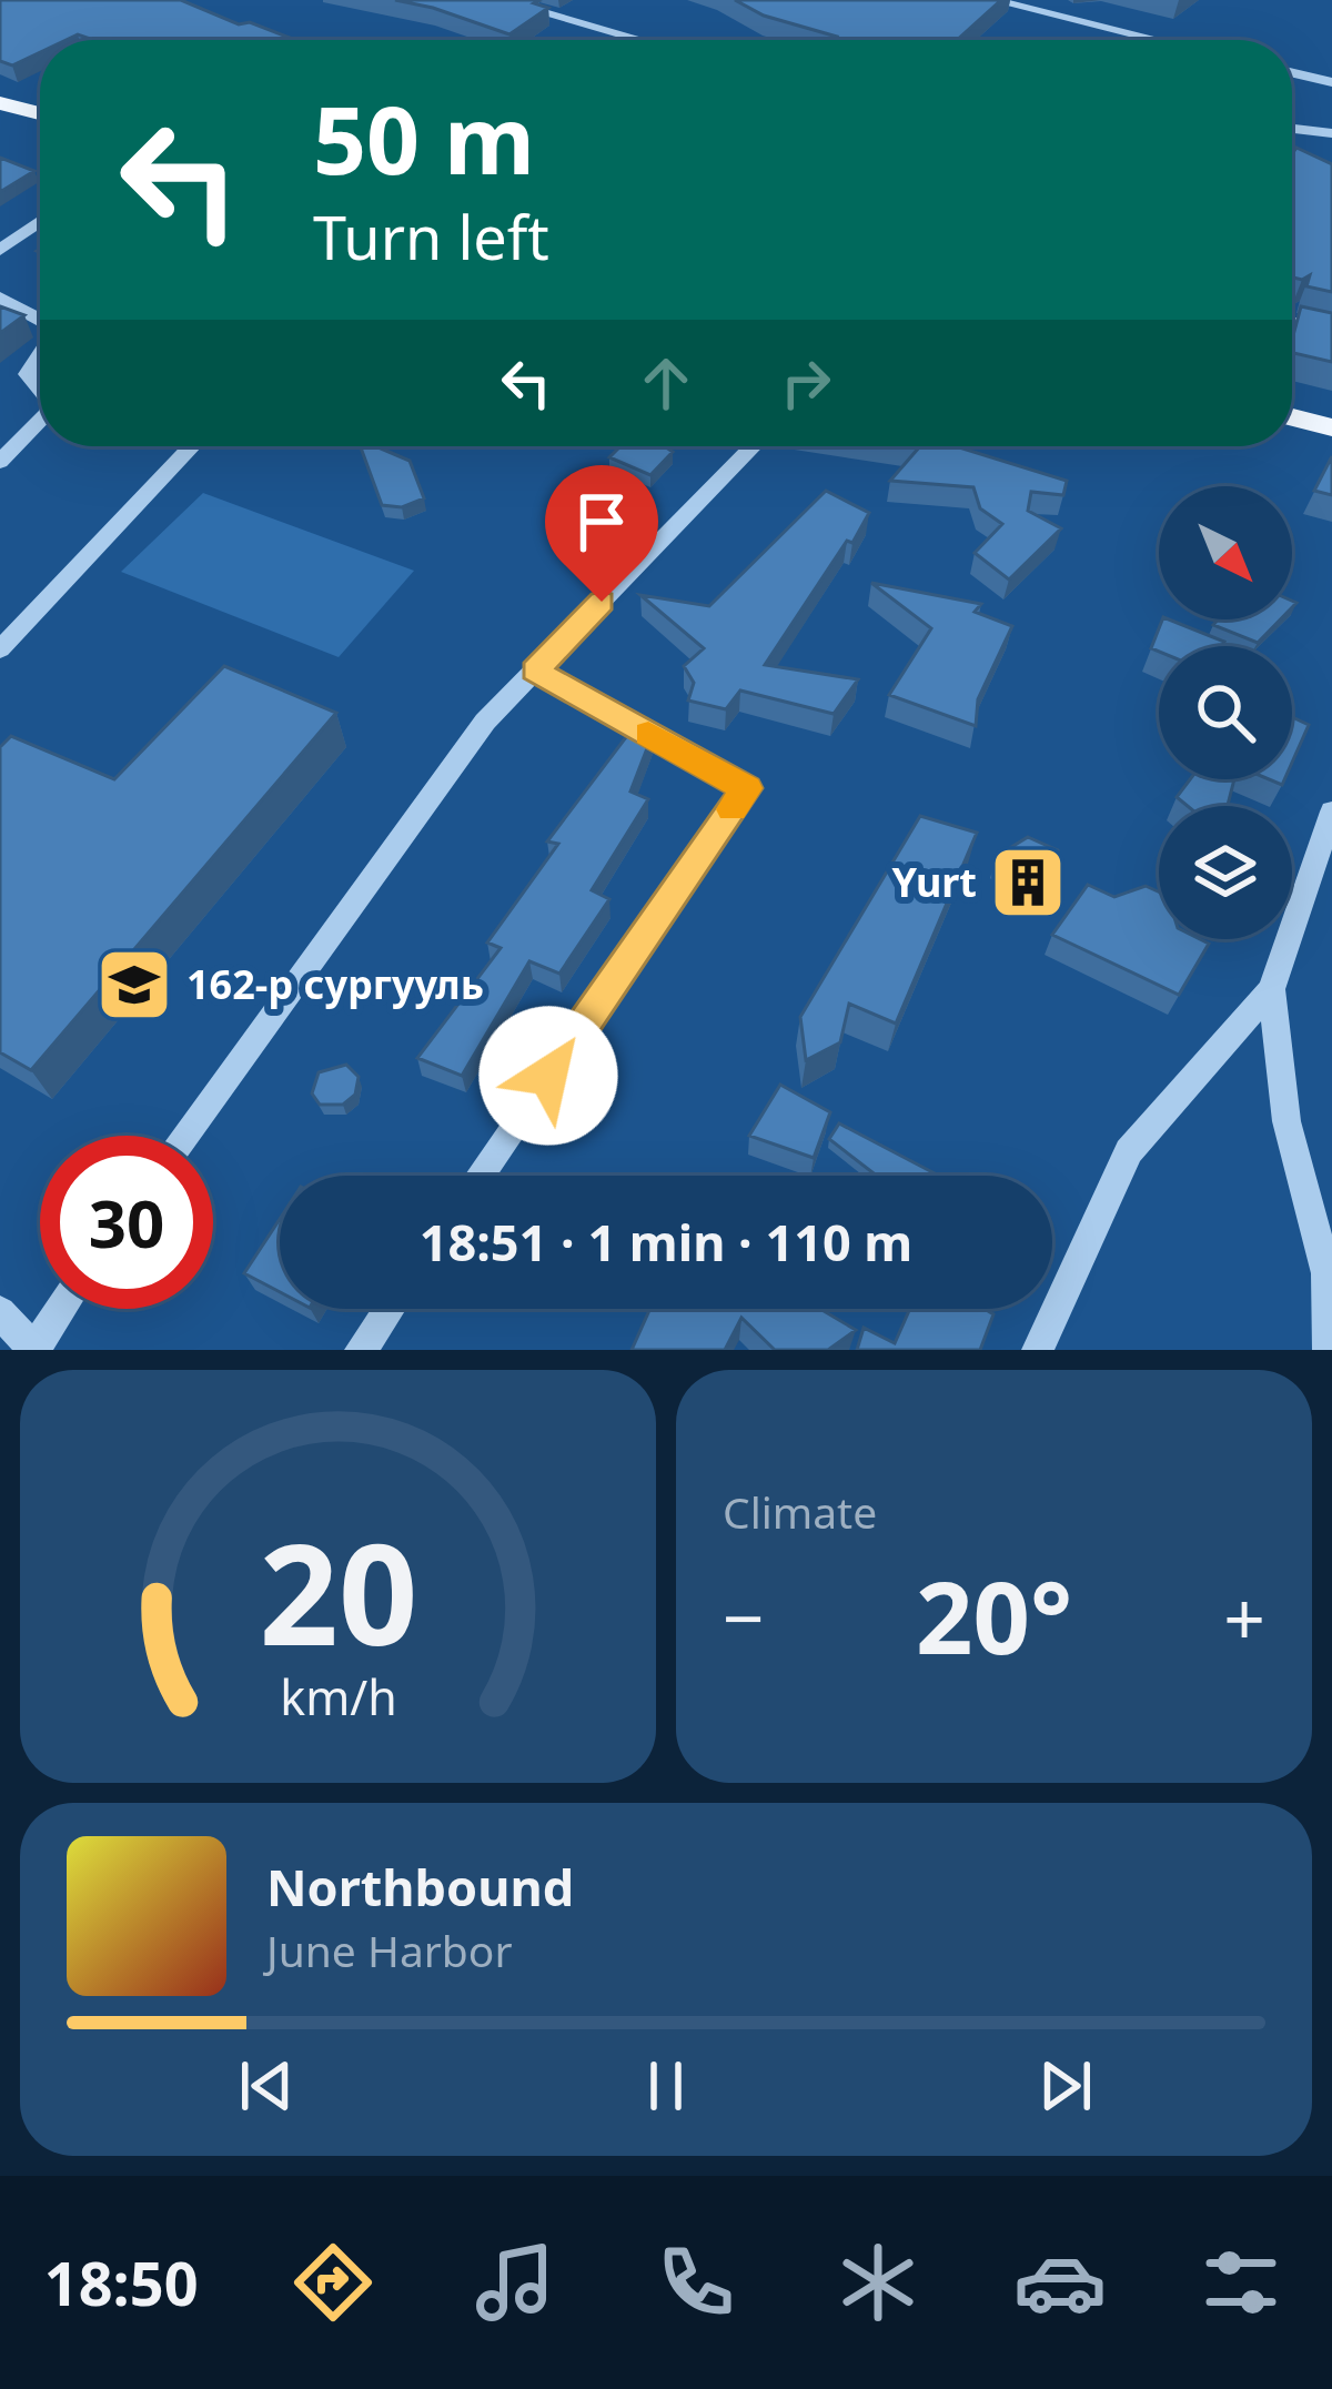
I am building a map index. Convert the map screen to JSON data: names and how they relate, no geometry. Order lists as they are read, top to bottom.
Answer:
{
  "places": {
    "building": ["Yurt"],
    "school or university": ["162-р сургууль"]
  },
  "north": "bottom right",
  "page": {
    "turn": ["50 m", "Turn left"],
    "limit": "30",
    "trip": "18:51 · 1 min · 110 m",
    "tile": "Climate",
    "heat": ["−", "20°", "+"],
    "song": ["Northbound", "June Harbor"],
    "tabs": "18:50",
    "gauge": ["20", "km/h"]
  }
}
